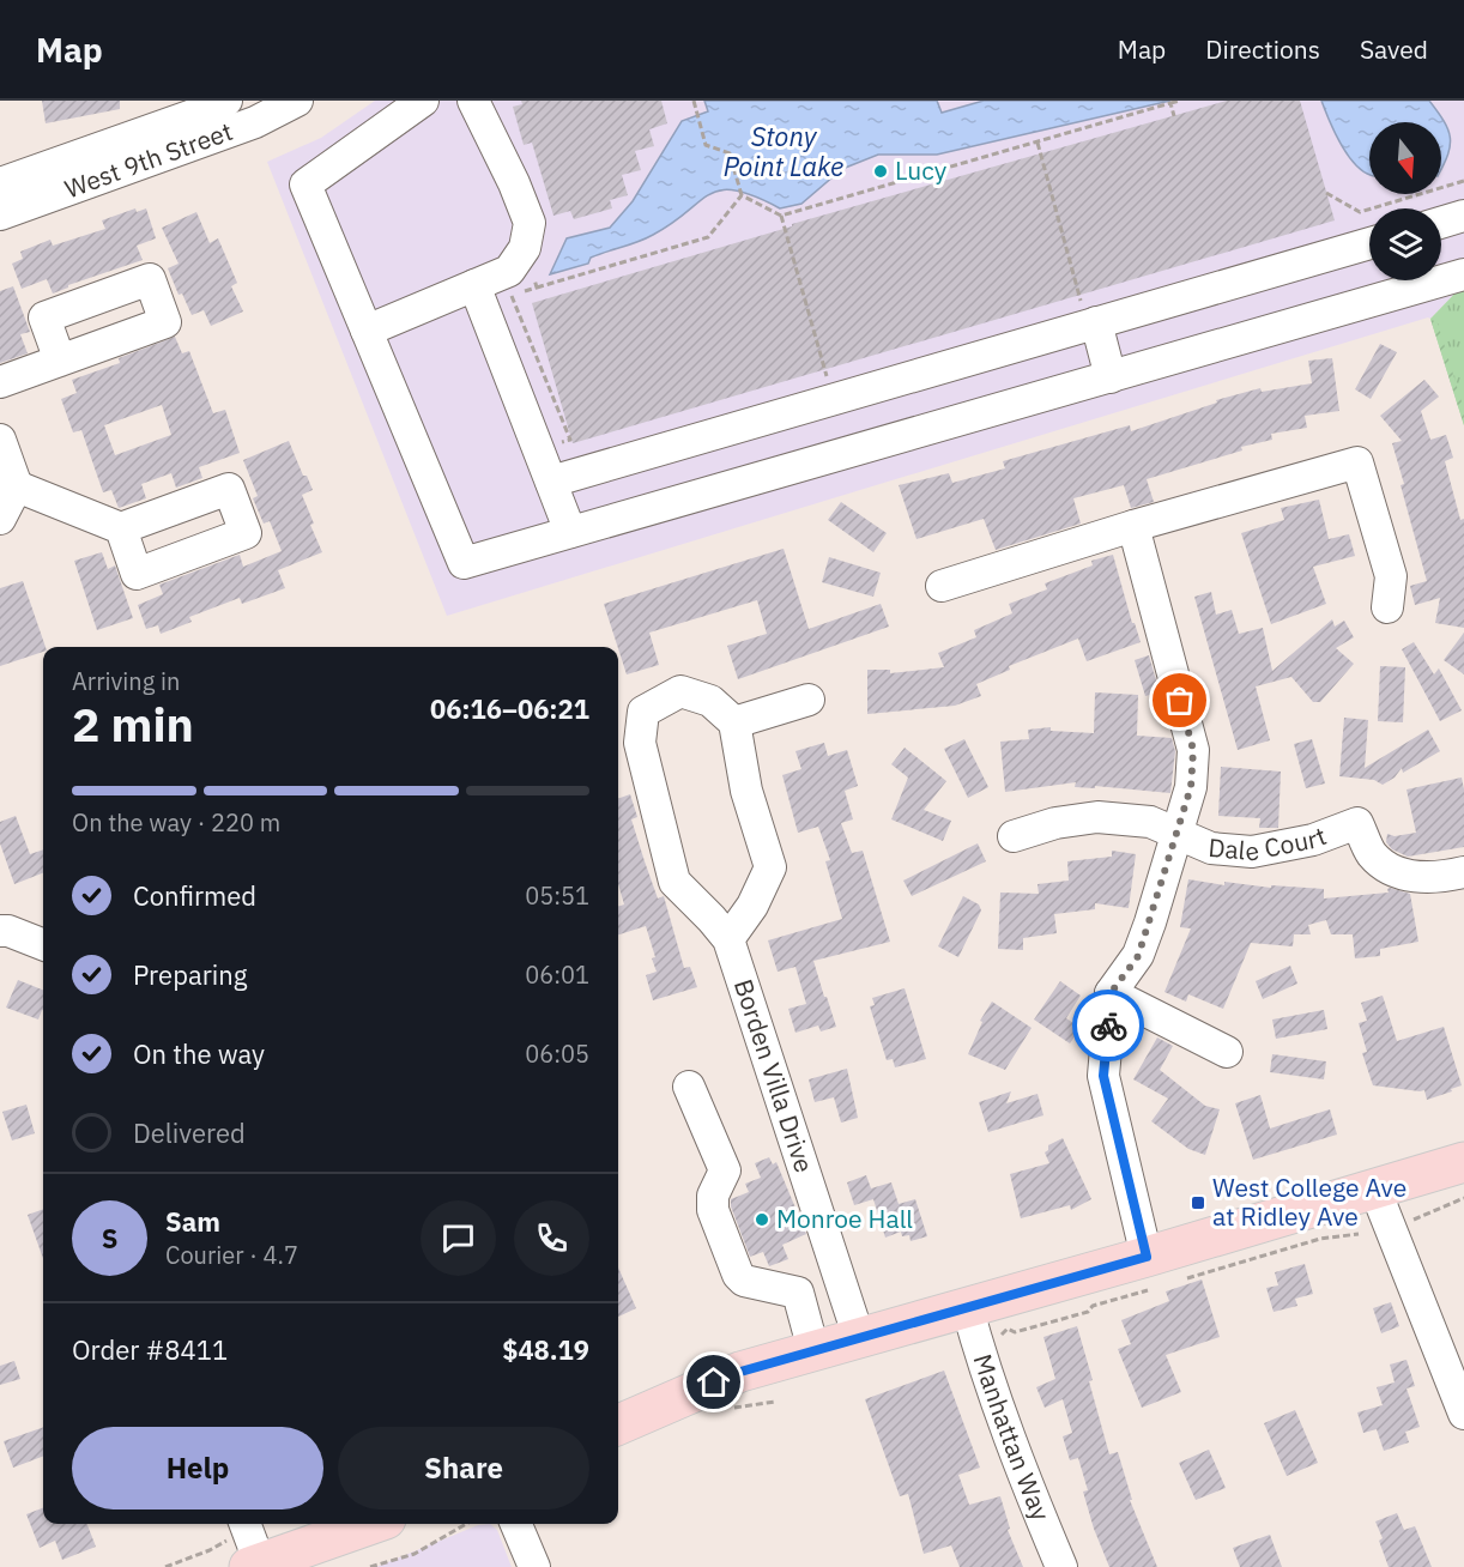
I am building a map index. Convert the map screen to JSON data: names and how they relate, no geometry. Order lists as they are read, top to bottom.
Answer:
{
  "streets": {
    "street": [
      "West 9th Street",
      "Dale Court",
      "Borden Villa Drive",
      "Manhattan Way"
    ]
  },
  "water": ["Stony Point Lake"],
  "places": {
    "other": ["Lucy", "Monroe Hall"],
    "transit": ["West College Ave at Ridley Ave"]
  },
  "north": "bottom",
  "page": {
    "header": "Map",
    "nav": ["Map", "Directions", "Saved"],
    "heading": ["2 min", "Arriving in", "06:16–06:21"],
    "panel": [
      "Sam",
      "Courier · 4.7",
      "Order #8411",
      "$48.19"
    ],
    "bar": "On the way · 220 m",
    "list": [
      ["Confirmed", "05:51"],
      ["Preparing", "06:01"],
      ["On the way", "06:05"],
      "Delivered"
    ],
    "round": "S",
    "buttons": ["Help", "Share"]
  }
}
